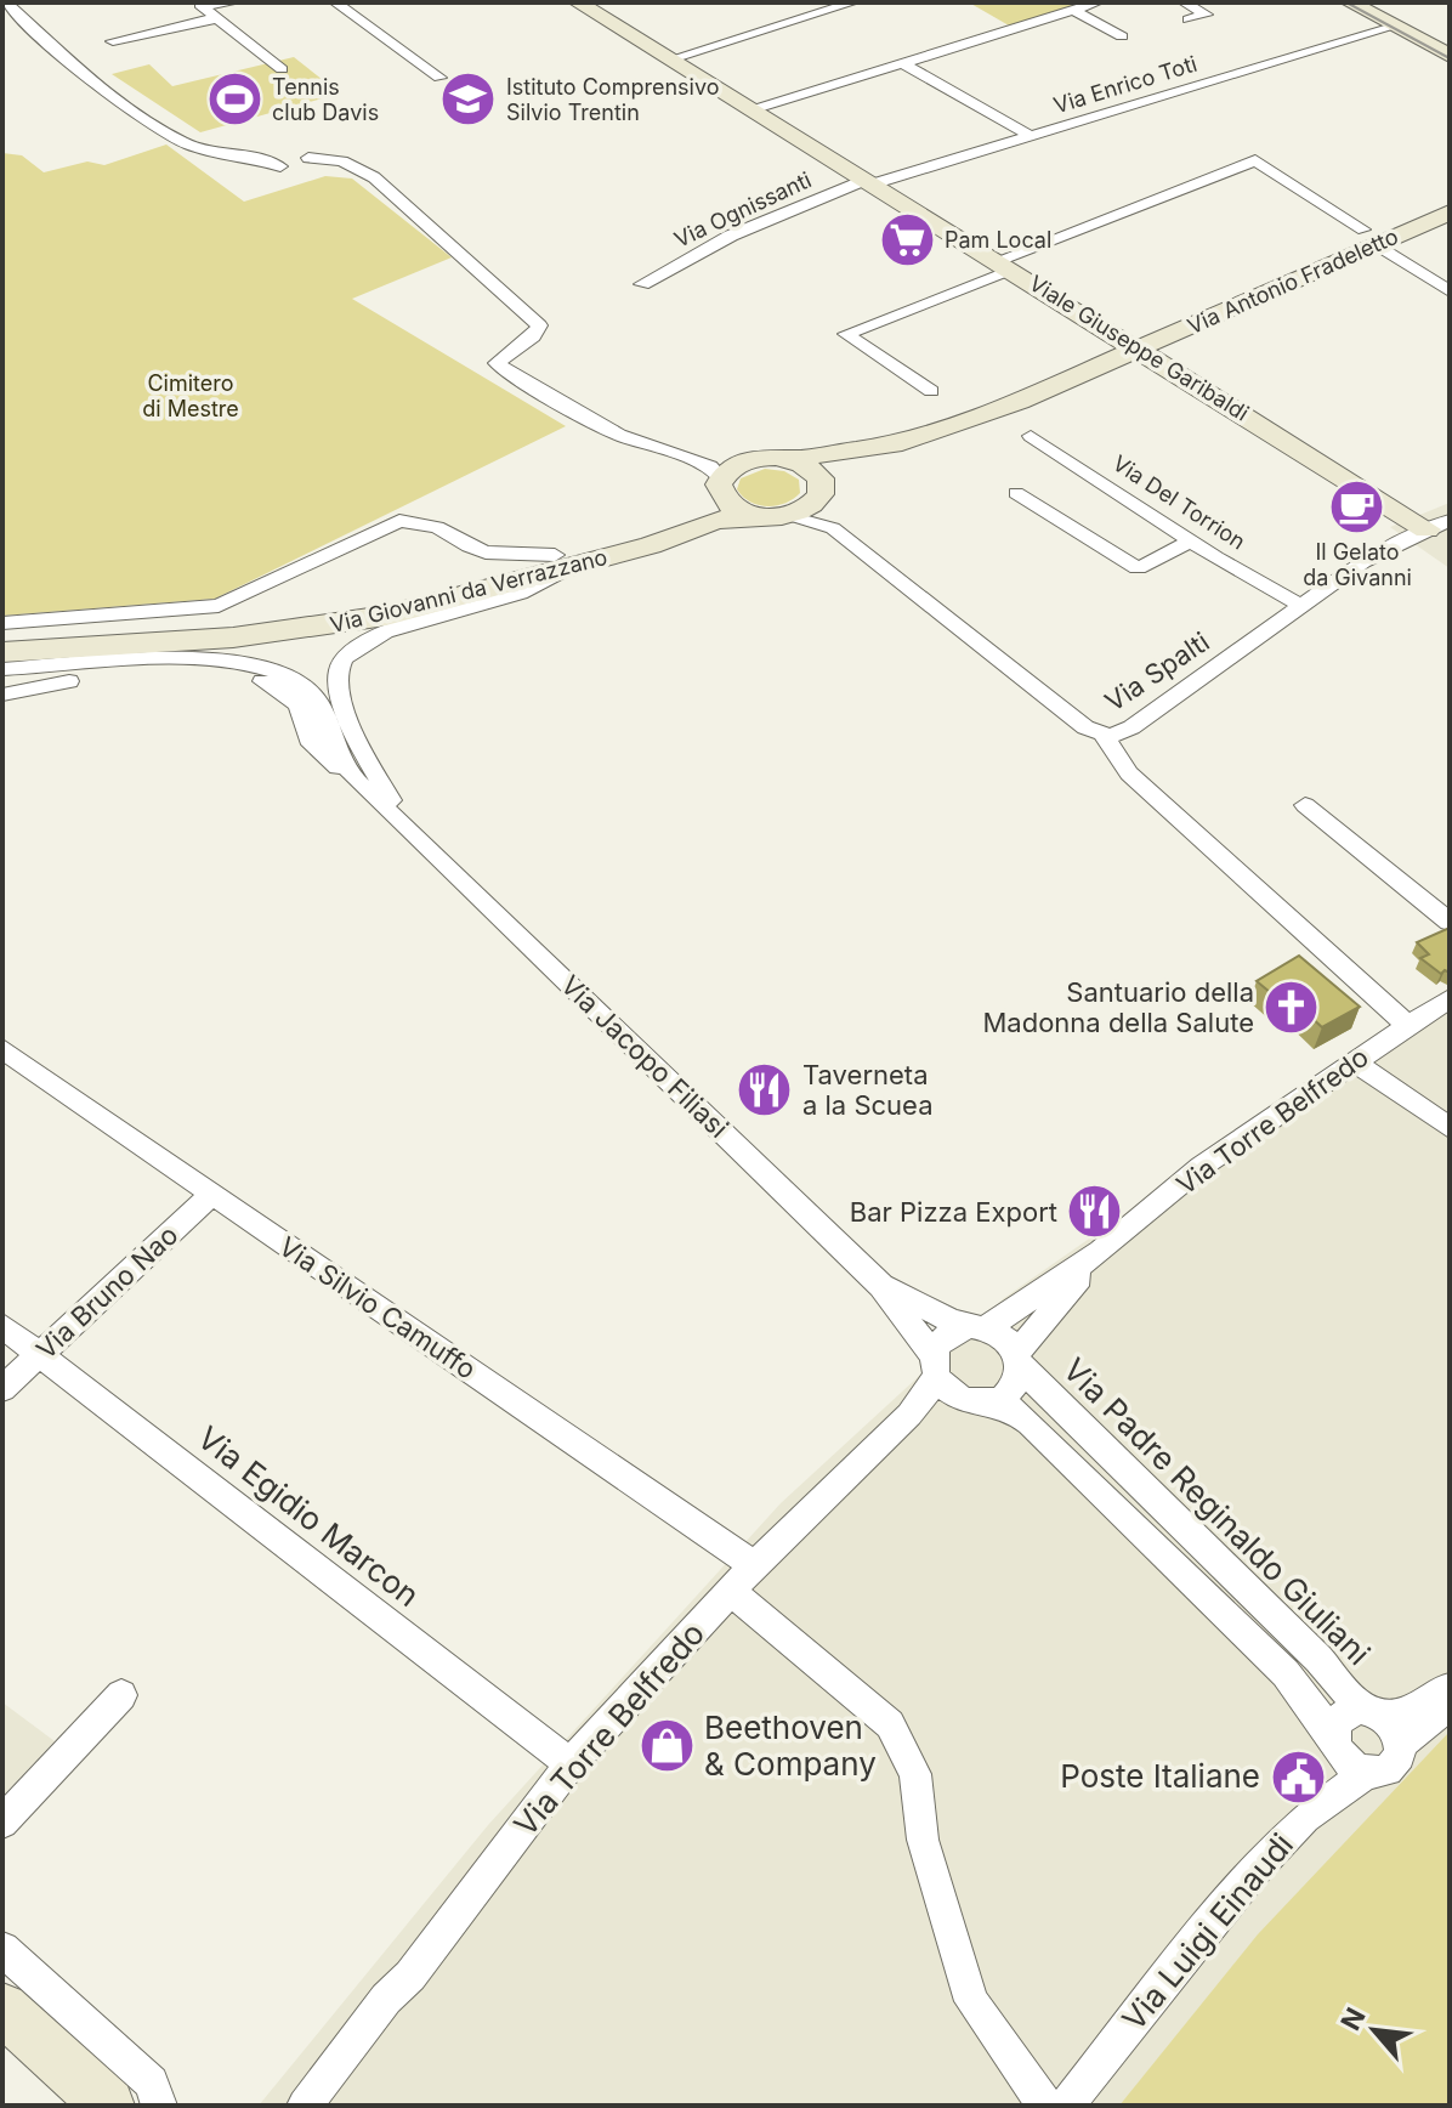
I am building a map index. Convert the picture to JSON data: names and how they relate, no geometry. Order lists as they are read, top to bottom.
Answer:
{
  "streets": {
    "main road": ["Via Antonio Fradeletto", "Viale Giuseppe Garibaldi", "Via Giovanni da Verrazzano"],
    "street": [
      "Via Enrico Toti",
      "Via Ognissanti",
      "Via Del Torrion",
      "Via Spalti",
      "Via Jacopo Filiasi",
      "Via Torre Belfredo",
      "Via Bruno Nao",
      "Via Silvio Camuffo",
      "Via Padre Reginaldo Giuliani",
      "Via Egidio Marcon",
      "Via Luigi Einaudi"
    ]
  },
  "crossings": [
    ["Via Enrico Toti", "Via Ognissanti"],
    ["Via Enrico Toti", "Viale Giuseppe Garibaldi"],
    ["Via Ognissanti", "Viale Giuseppe Garibaldi"],
    ["Via Antonio Fradeletto", "Viale Giuseppe Garibaldi"],
    ["Viale Giuseppe Garibaldi", "Via Spalti"],
    ["Via Del Torrion", "Via Spalti"],
    ["Via Spalti", "Via Torre Belfredo"],
    ["Via Jacopo Filiasi", "Via Torre Belfredo"],
    ["Via Jacopo Filiasi", "Via Padre Reginaldo Giuliani"],
    ["Via Torre Belfredo", "Via Silvio Camuffo"],
    ["Via Torre Belfredo", "Via Padre Reginaldo Giuliani"],
    ["Via Torre Belfredo", "Via Egidio Marcon"],
    ["Via Bruno Nao", "Via Silvio Camuffo"],
    ["Via Bruno Nao", "Via Egidio Marcon"],
    ["Via Padre Reginaldo Giuliani", "Via Luigi Einaudi"]
  ],
  "parks": ["Cimitero di Mestre"],
  "places": {
    "sports": ["Tennis club Davis"],
    "school or university": ["Istituto Comprensivo Silvio Trentin"],
    "supermarket": ["Pam Local"],
    "cafe": ["Il Gelato da Givanni"],
    "church": ["Santuario della Madonna della Salute"],
    "restaurant": ["Taverneta a la Scuea", "Bar Pizza Export"],
    "shop": ["Beethoven & Company"],
    "public building": ["Poste Italiane"]
  },
  "north": "top left"
}
